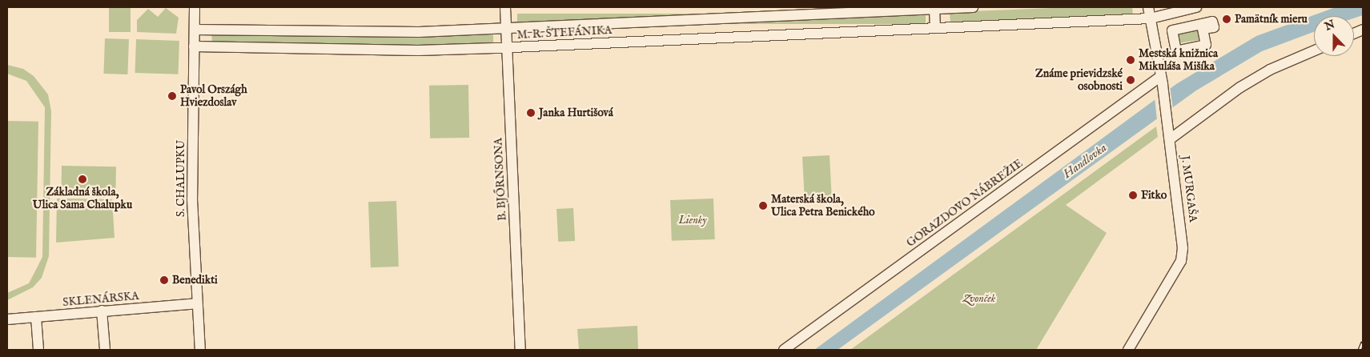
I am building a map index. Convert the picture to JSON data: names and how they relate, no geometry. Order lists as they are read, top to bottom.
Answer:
{
  "streets": {
    "street": [
      "M. R. ŠTEFÁNIKA",
      "S. CHALUPKU",
      "B. BJŐRNSONA",
      "J. MURGAŠA",
      "GORAZDOVO NÁBREŽIE",
      "SKLENÁRSKA"
    ]
  },
  "crossings": [
    ["M. R. ŠTEFÁNIKA", "S. CHALUPKU"],
    ["M. R. ŠTEFÁNIKA", "B. BJŐRNSONA"],
    ["M. R. ŠTEFÁNIKA", "J. MURGAŠA"],
    ["S. CHALUPKU", "SKLENÁRSKA"],
    ["J. MURGAŠA", "GORAZDOVO NÁBREŽIE"]
  ],
  "water": ["Handlovka"],
  "parks": ["Lienky", "Zvonček"],
  "places": [
    "Pamätník mieru",
    "Mestská knižnica Mikuláša Mišíka",
    "Známe prievidzské osobnosti",
    "Pavol Országh Hviezdoslav",
    "Janka Hurtišová",
    "Základná škola, Ulica Sama Chalupku",
    "Fitko",
    "Materská škola, Ulica Petra Benického",
    "Benedikti"
  ],
  "north": "top"
}
